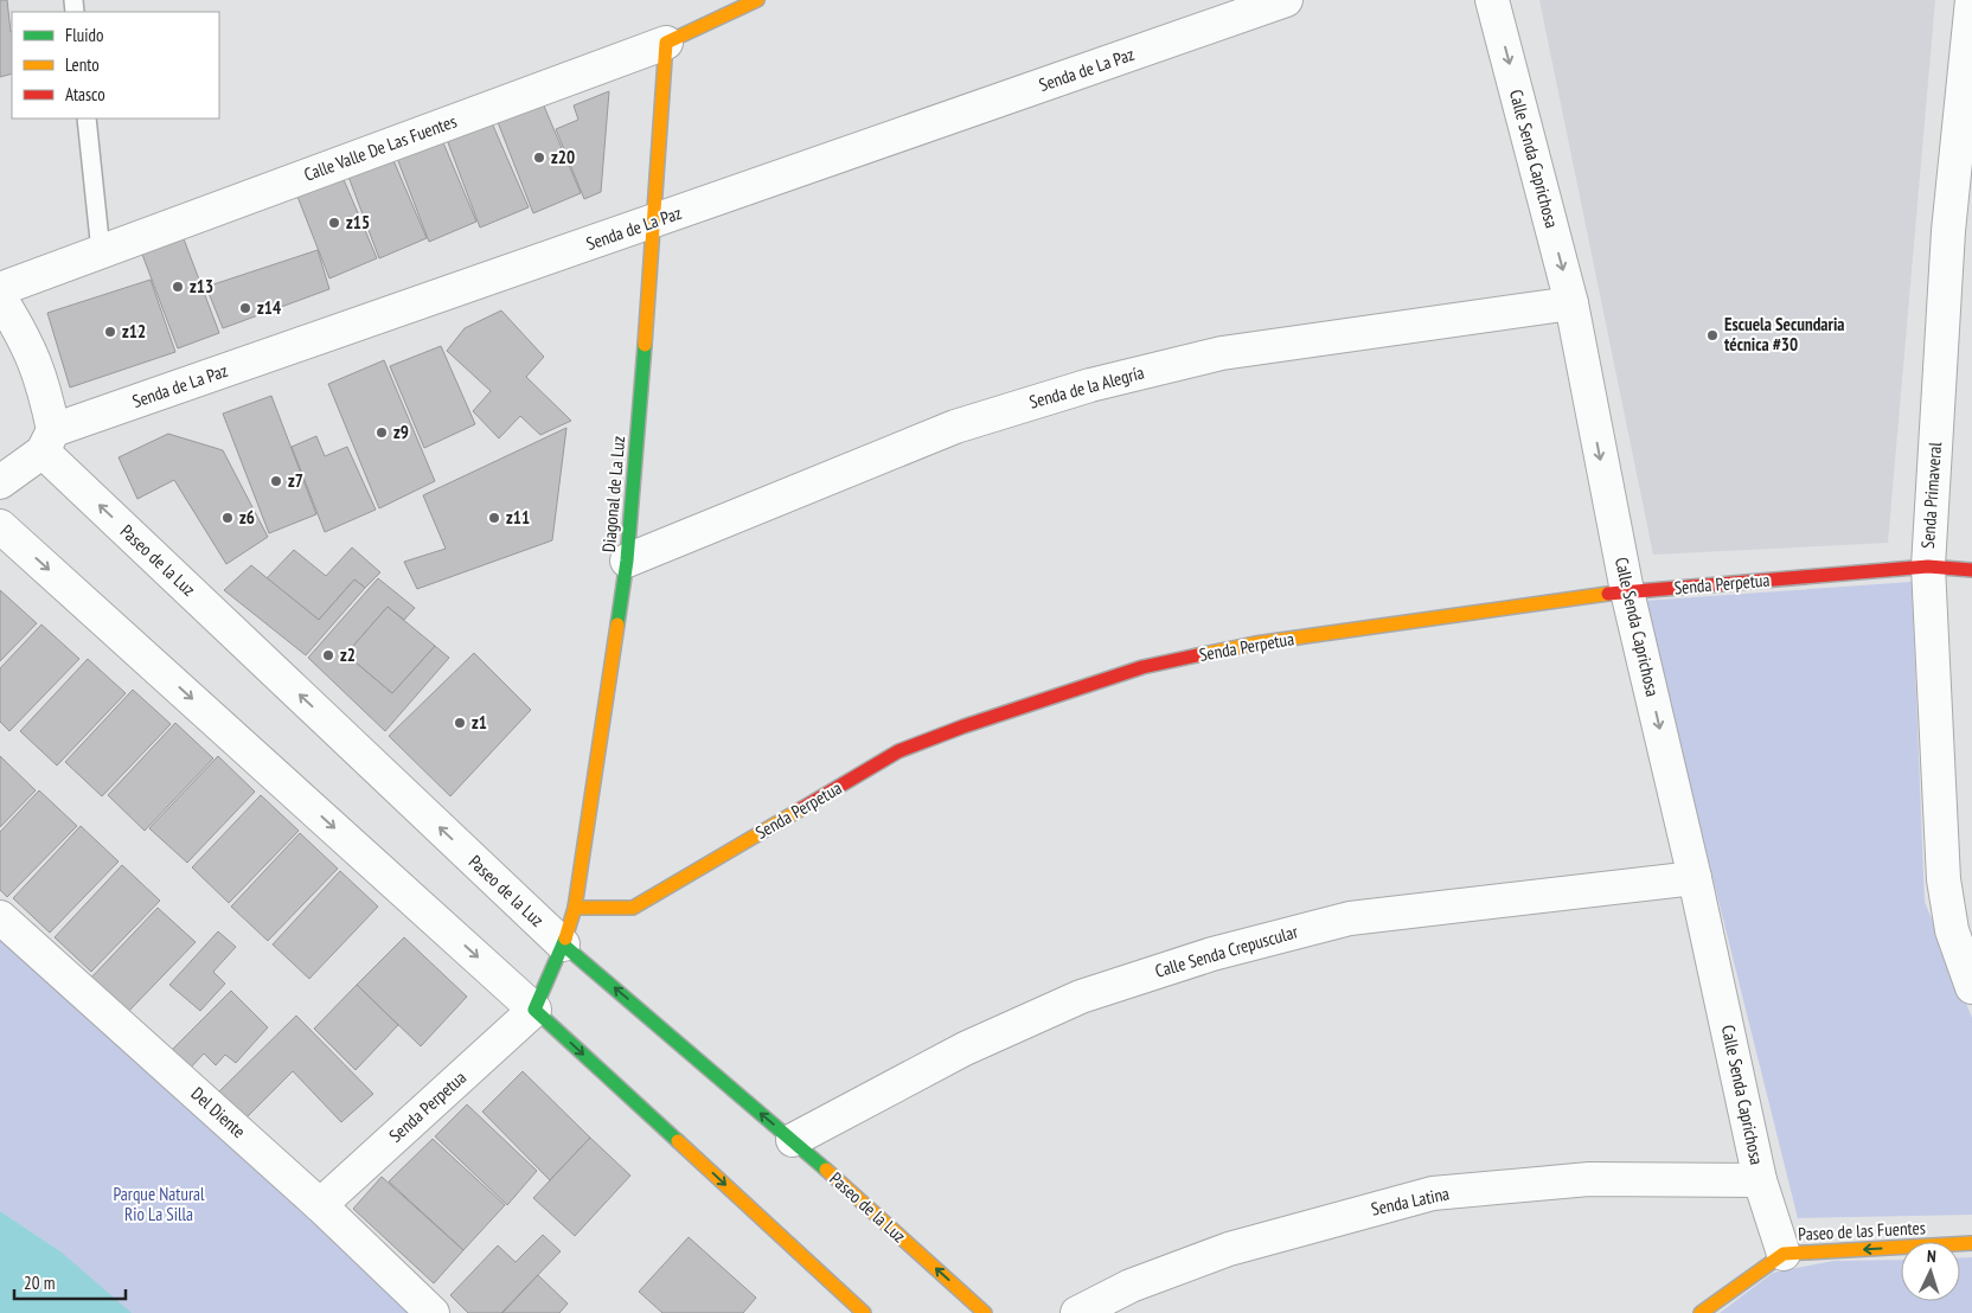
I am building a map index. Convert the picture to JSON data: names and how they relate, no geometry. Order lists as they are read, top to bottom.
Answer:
{
  "streets": {
    "street": [
      "Senda de La Paz",
      "Calle Valle De Las Fuentes",
      "Calle Senda Caprichosa",
      "Senda de la Alegría",
      "Diagonal de La Luz",
      "Senda Primaveral",
      "Paseo de la Luz",
      "Senda Perpetua",
      "Calle Senda Crepuscular",
      "Del Diente",
      "Senda Latina",
      "Paseo de las Fuentes"
    ]
  },
  "crossings": [
    ["Senda de La Paz", "Diagonal de La Luz"],
    ["Senda de La Paz", "Paseo de la Luz"],
    ["Calle Valle De Las Fuentes", "Diagonal de La Luz"],
    ["Calle Senda Caprichosa", "Senda de la Alegría"],
    ["Calle Senda Caprichosa", "Senda Perpetua"],
    ["Calle Senda Caprichosa", "Calle Senda Crepuscular"],
    ["Calle Senda Caprichosa", "Senda Latina"],
    ["Calle Senda Caprichosa", "Paseo de las Fuentes"],
    ["Senda de la Alegría", "Diagonal de La Luz"],
    ["Diagonal de La Luz", "Paseo de la Luz"],
    ["Diagonal de La Luz", "Senda Perpetua"],
    ["Senda Primaveral", "Senda Perpetua"],
    ["Paseo de la Luz", "Senda Perpetua"],
    ["Paseo de la Luz", "Calle Senda Crepuscular"],
    ["Senda Perpetua", "Del Diente"]
  ],
  "one_way": ["Calle Senda Caprichosa", "Paseo de las Fuentes"],
  "parks": ["Parque Natural Rio La Silla"],
  "places": [
    "z20",
    "z15",
    "z13",
    "z14",
    "z12",
    "Escuela Secundaria técnica #30",
    "z9",
    "z7",
    "z6",
    "z11",
    "z2",
    "z1"
  ],
  "legend": ["Fluido", "Lento", "Atasco"],
  "scale_bar": "20 m",
  "north": "top"
}
